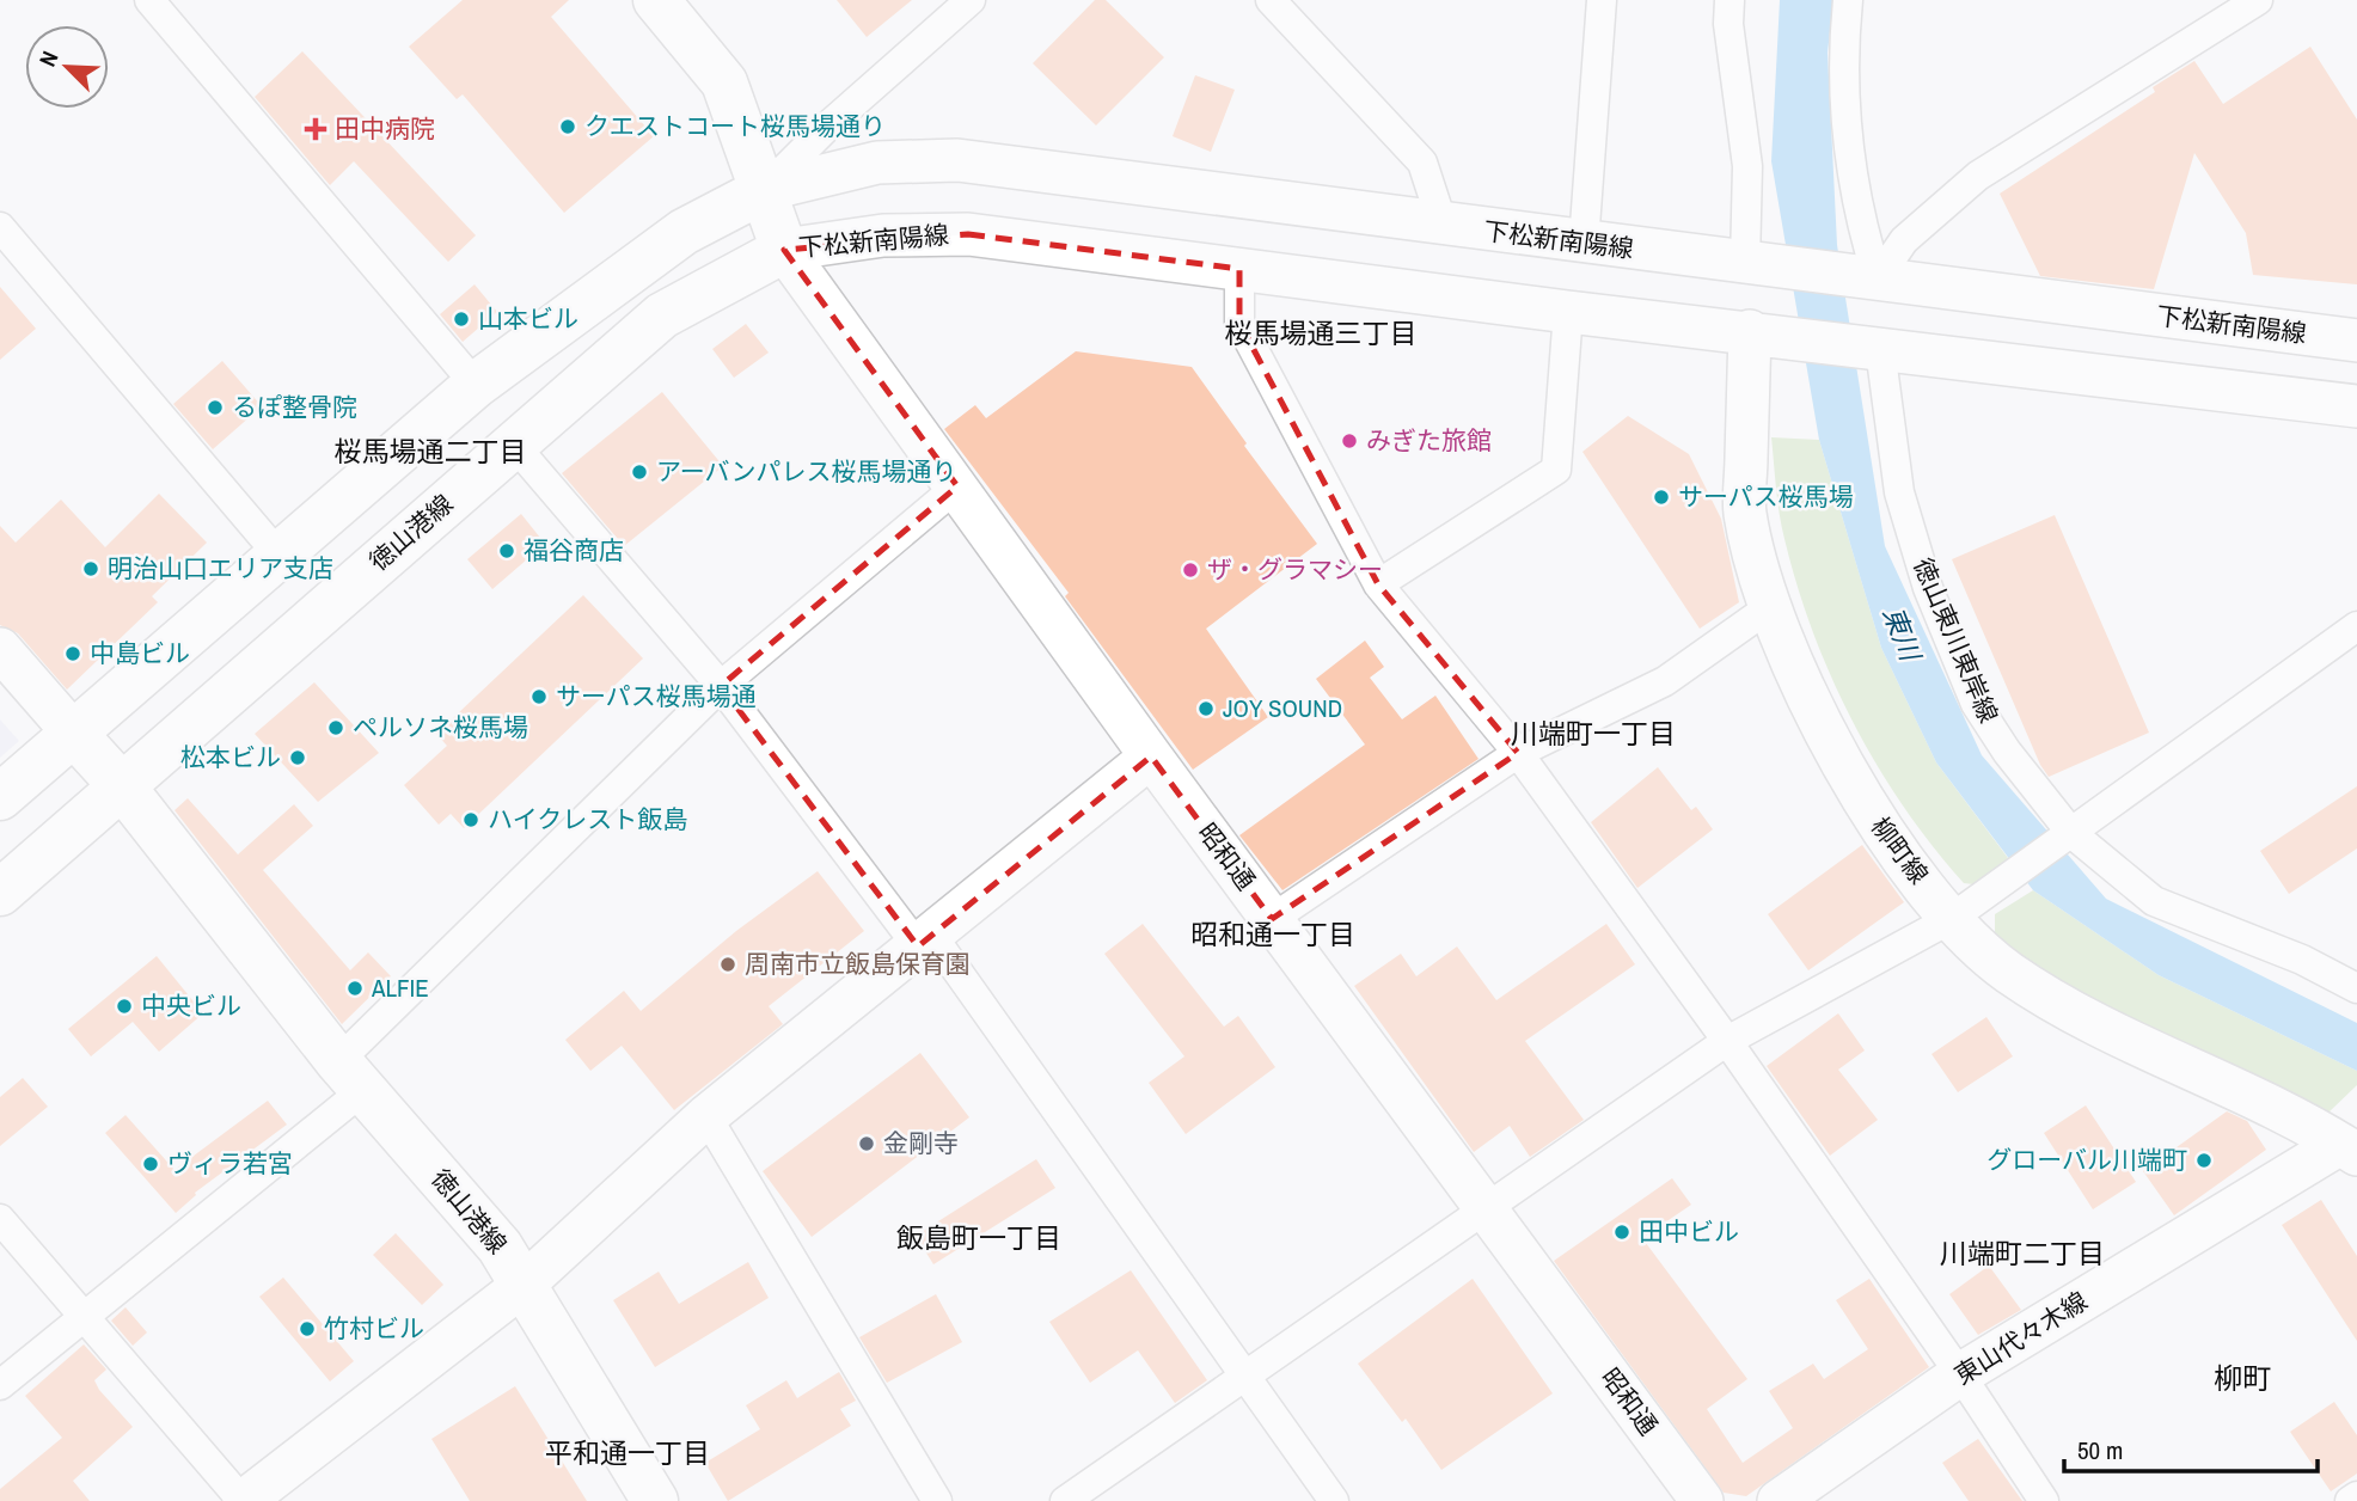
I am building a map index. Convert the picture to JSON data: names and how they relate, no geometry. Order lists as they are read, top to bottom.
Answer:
{
  "streets": {
    "main road": ["徳山港線"],
    "street": [
      "下松新南陽線",
      "徳山東川東岸線",
      "柳町線",
      "昭和通",
      "東山代々木線"
    ]
  },
  "crossings": [
    ["下松新南陽線", "徳山港線"],
    ["下松新南陽線", "徳山東川東岸線"],
    ["下松新南陽線", "柳町線"],
    ["下松新南陽線", "昭和通"],
    ["徳山港線", "昭和通"],
    ["柳町線", "東山代々木線"]
  ],
  "districts": [
    "桜馬場通三丁目",
    "桜馬場通二丁目",
    "川端町一丁目",
    "昭和通一丁目",
    "飯島町一丁目",
    "川端町二丁目",
    "柳町",
    "平和通一丁目"
  ],
  "water": ["東川"],
  "places": {
    "other": [
      "クエストコート桜馬場通り",
      "山本ビル",
      "るぽ整骨院",
      "みぎた旅館",
      "アーバンパレス桜馬場通り",
      "サーパス桜馬場",
      "福谷商店",
      "明治山口エリア支店",
      "ザ・グラマシー",
      "中島ビル",
      "サーパス桜馬場通",
      "JOY SOUND",
      "ペルソネ桜馬場",
      "松本ビル",
      "ハイクレスト飯島",
      "周南市立飯島保育園",
      "ALFIE",
      "中央ビル",
      "金剛寺",
      "グローバル川端町",
      "ヴィラ若宮",
      "田中ビル",
      "竹村ビル"
    ],
    "health": ["田中病院"]
  },
  "scale_bar": "50 m",
  "north": "top left"
}
